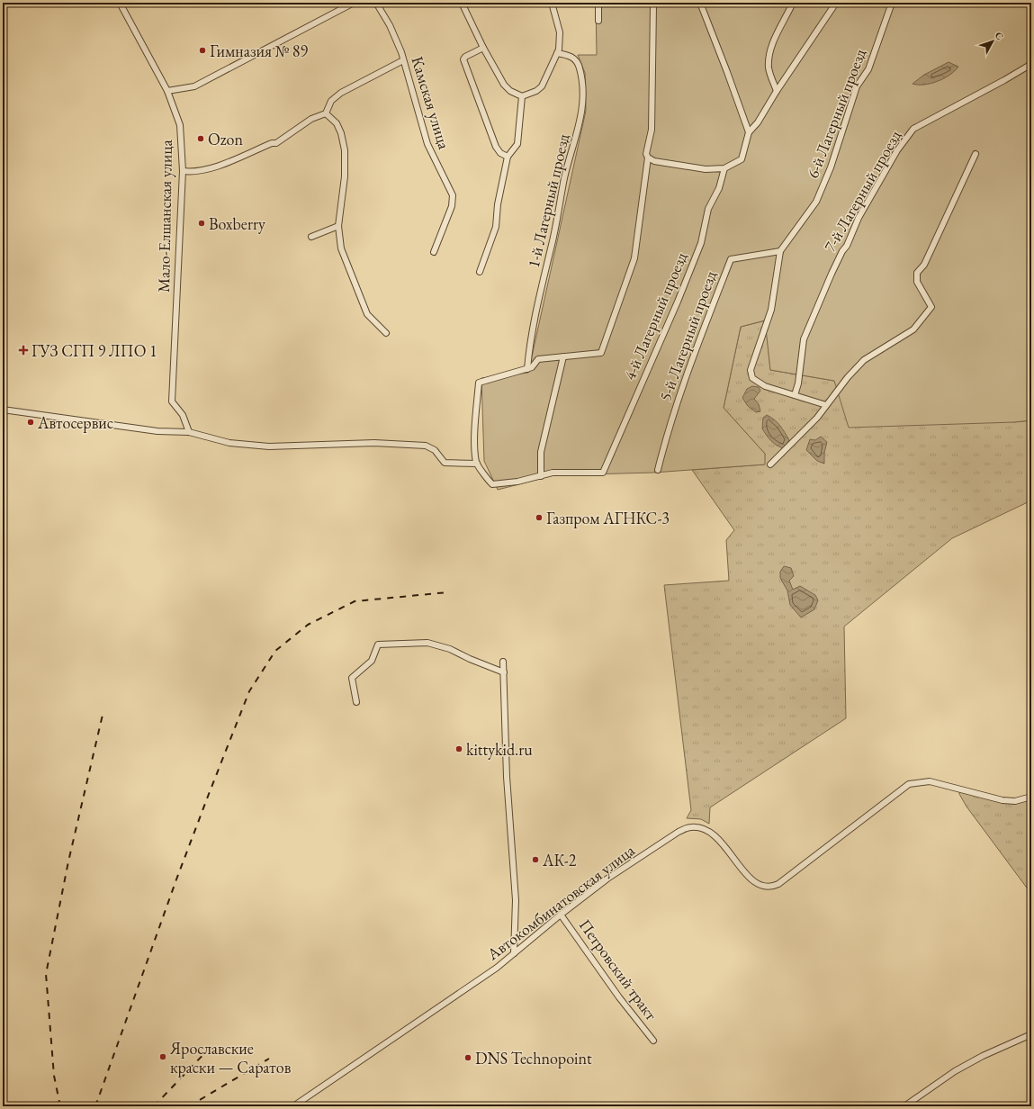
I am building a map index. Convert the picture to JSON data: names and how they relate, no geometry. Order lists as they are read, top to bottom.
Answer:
{
  "streets": {
    "street": [
      "Камская улица",
      "6-й Лагерный проезд",
      "7-й Лагерный проезд",
      "1-й Лагерный проезд",
      "Мало-Елшанская улица",
      "4-й Лагерный проезд",
      "5-й Лагерный проезд",
      "Автокомбинатовская улица",
      "Петровский тракт"
    ]
  },
  "crossings": [
    ["6-й Лагерный проезд", "7-й Лагерный проезд"],
    ["6-й Лагерный проезд", "5-й Лагерный проезд"],
    ["Автокомбинатовская улица", "Петровский тракт"]
  ],
  "places": {
    "other": [
      "Гимназия № 89",
      "Ozon",
      "Boxberry",
      "Автосервис",
      "Газпром АГНКС-3",
      "kittykid.ru",
      "АК-2",
      "Ярославские краски — Саратов",
      "DNS Technopoint"
    ],
    "health": ["ГУЗ СГП 9 ЛПО 1"]
  },
  "north": "top right"
}
